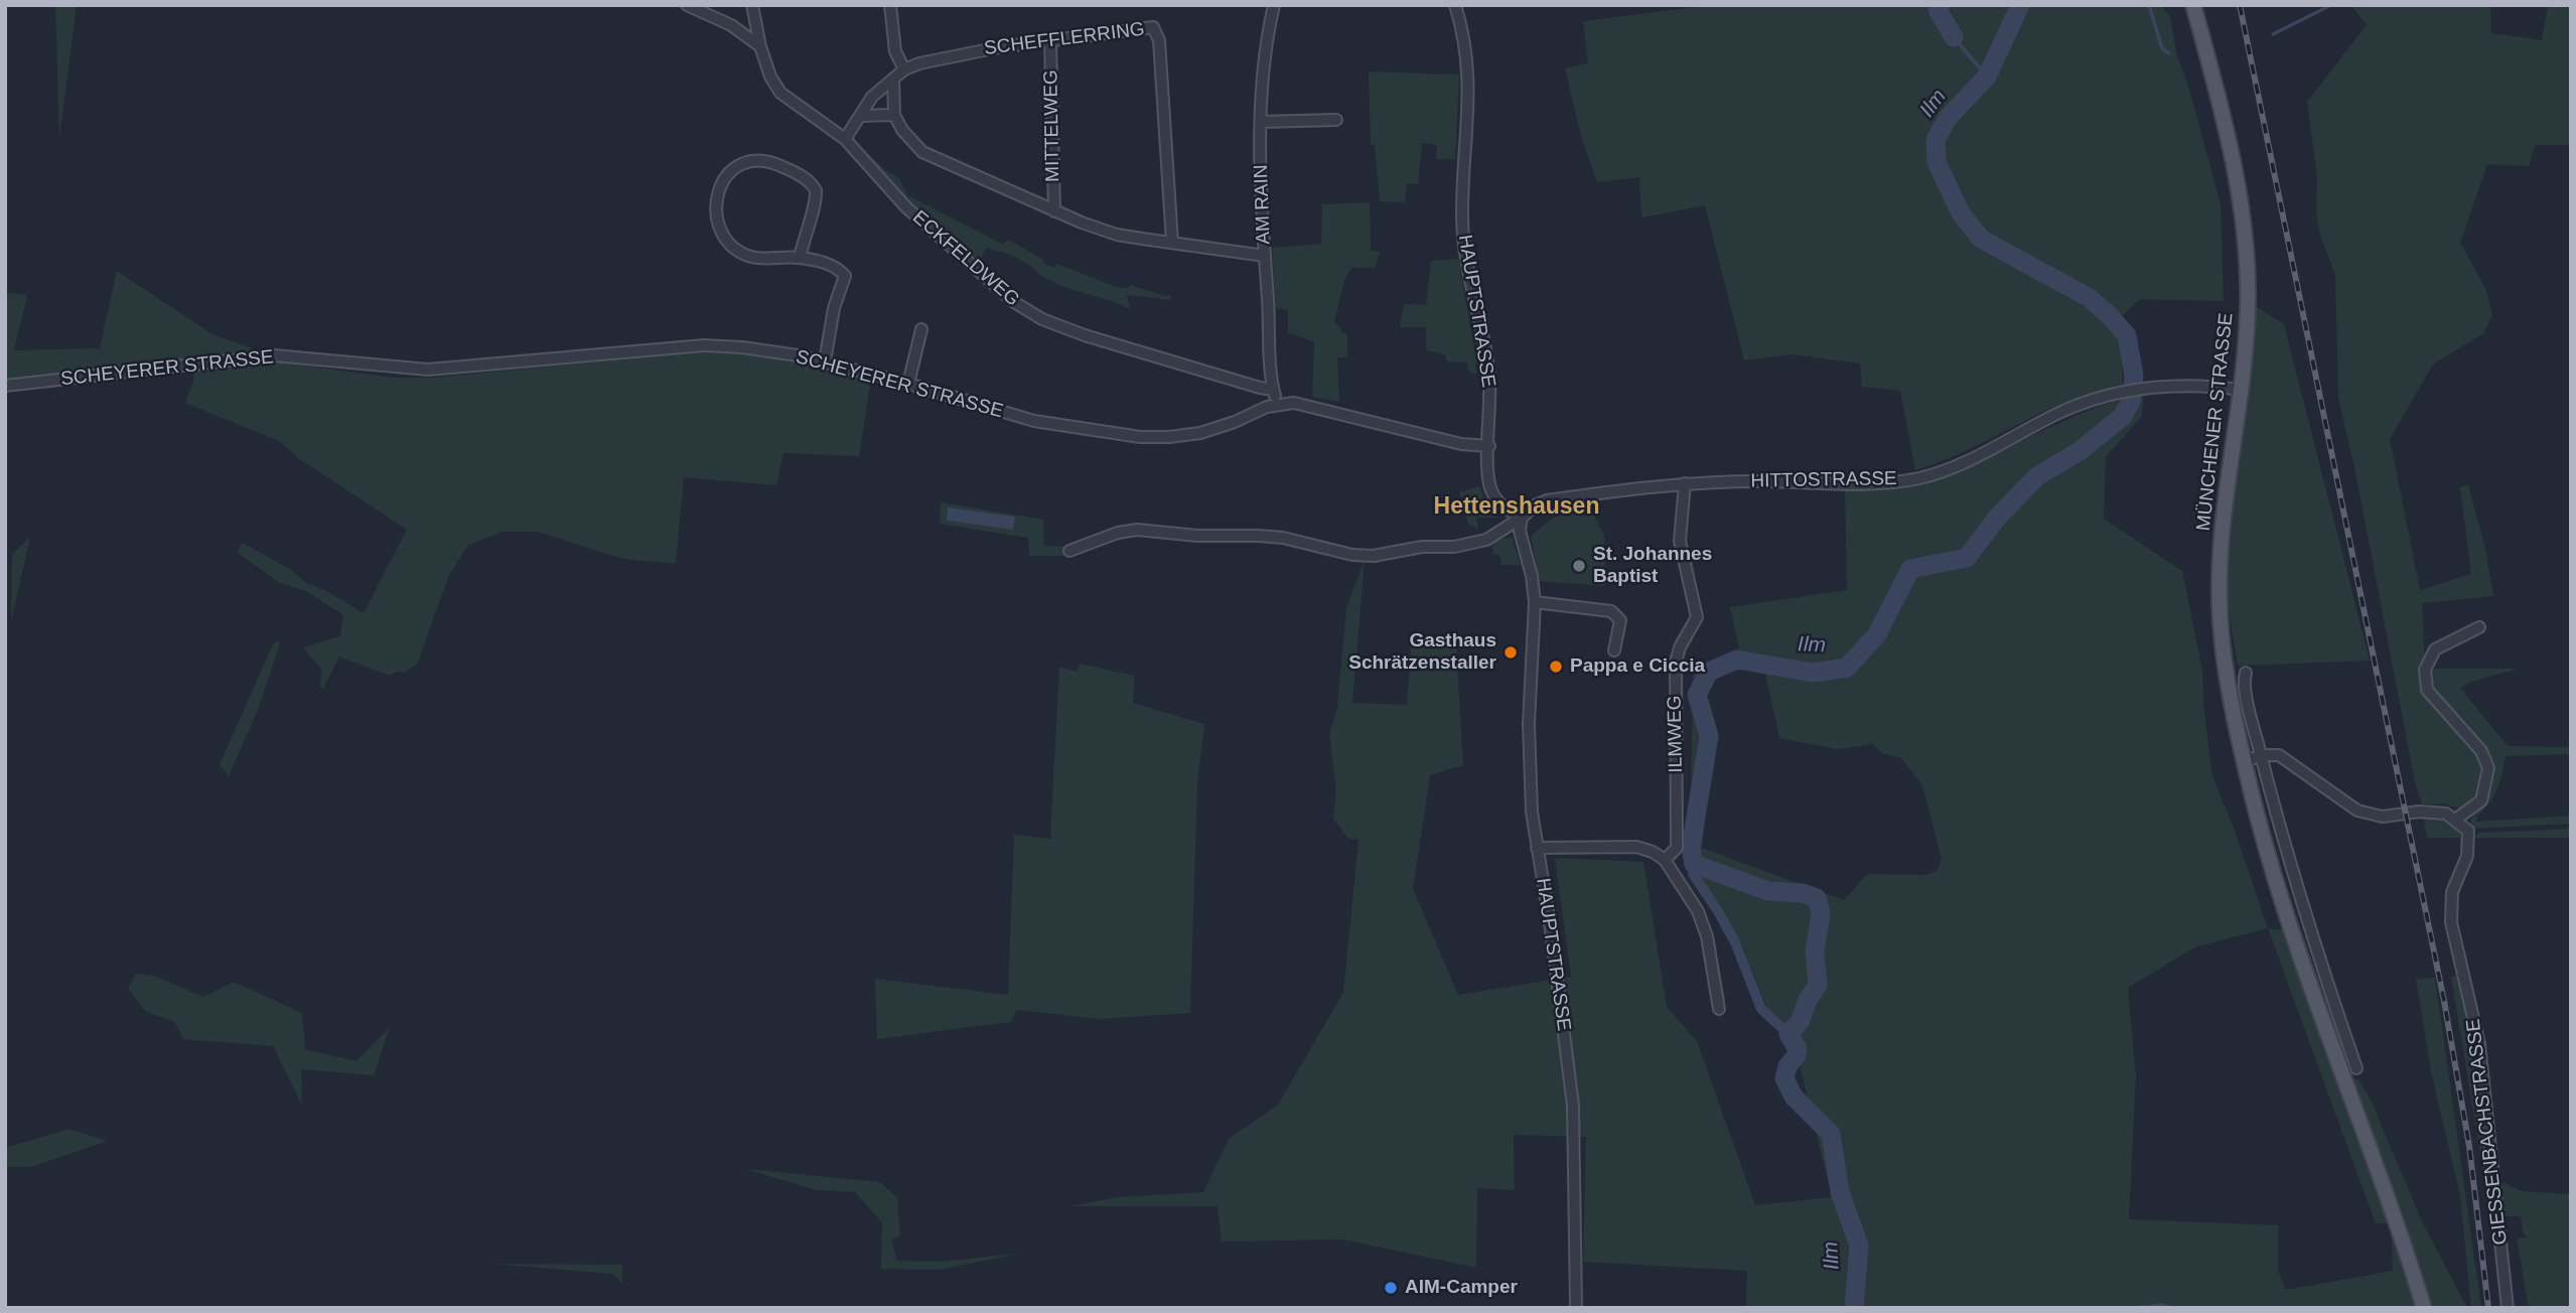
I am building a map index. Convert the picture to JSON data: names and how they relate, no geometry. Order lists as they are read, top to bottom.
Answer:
{
  "streets": {
    "main road": ["MÜNCHENER STRASSE"],
    "street": [
      "SCHEFFLERRING",
      "MITTELWEG",
      "AM RAIN",
      "ECKFELDWEG",
      "HAUPTSTRASSE",
      "SCHEYERER STRASSE",
      "HITTOSTRASSE",
      "ILMWEG",
      "GIESSENBACHSTRASSE"
    ]
  },
  "crossings": [
    ["SCHEFFLERRING", "MITTELWEG"],
    ["SCHEFFLERRING", "ECKFELDWEG"],
    ["AM RAIN", "ECKFELDWEG"],
    ["AM RAIN", "SCHEYERER STRASSE"],
    ["HAUPTSTRASSE", "SCHEYERER STRASSE"],
    ["HAUPTSTRASSE", "HITTOSTRASSE"],
    ["MÜNCHENER STRASSE", "HITTOSTRASSE"],
    ["HITTOSTRASSE", "ILMWEG"]
  ],
  "districts": ["Hettenshausen"],
  "water": ["Ilm"],
  "places": [
    "St. Johannes Baptist",
    "Gasthaus Schrätzenstaller",
    "Pappa e Ciccia",
    "AIM-Camper"
  ]
}
